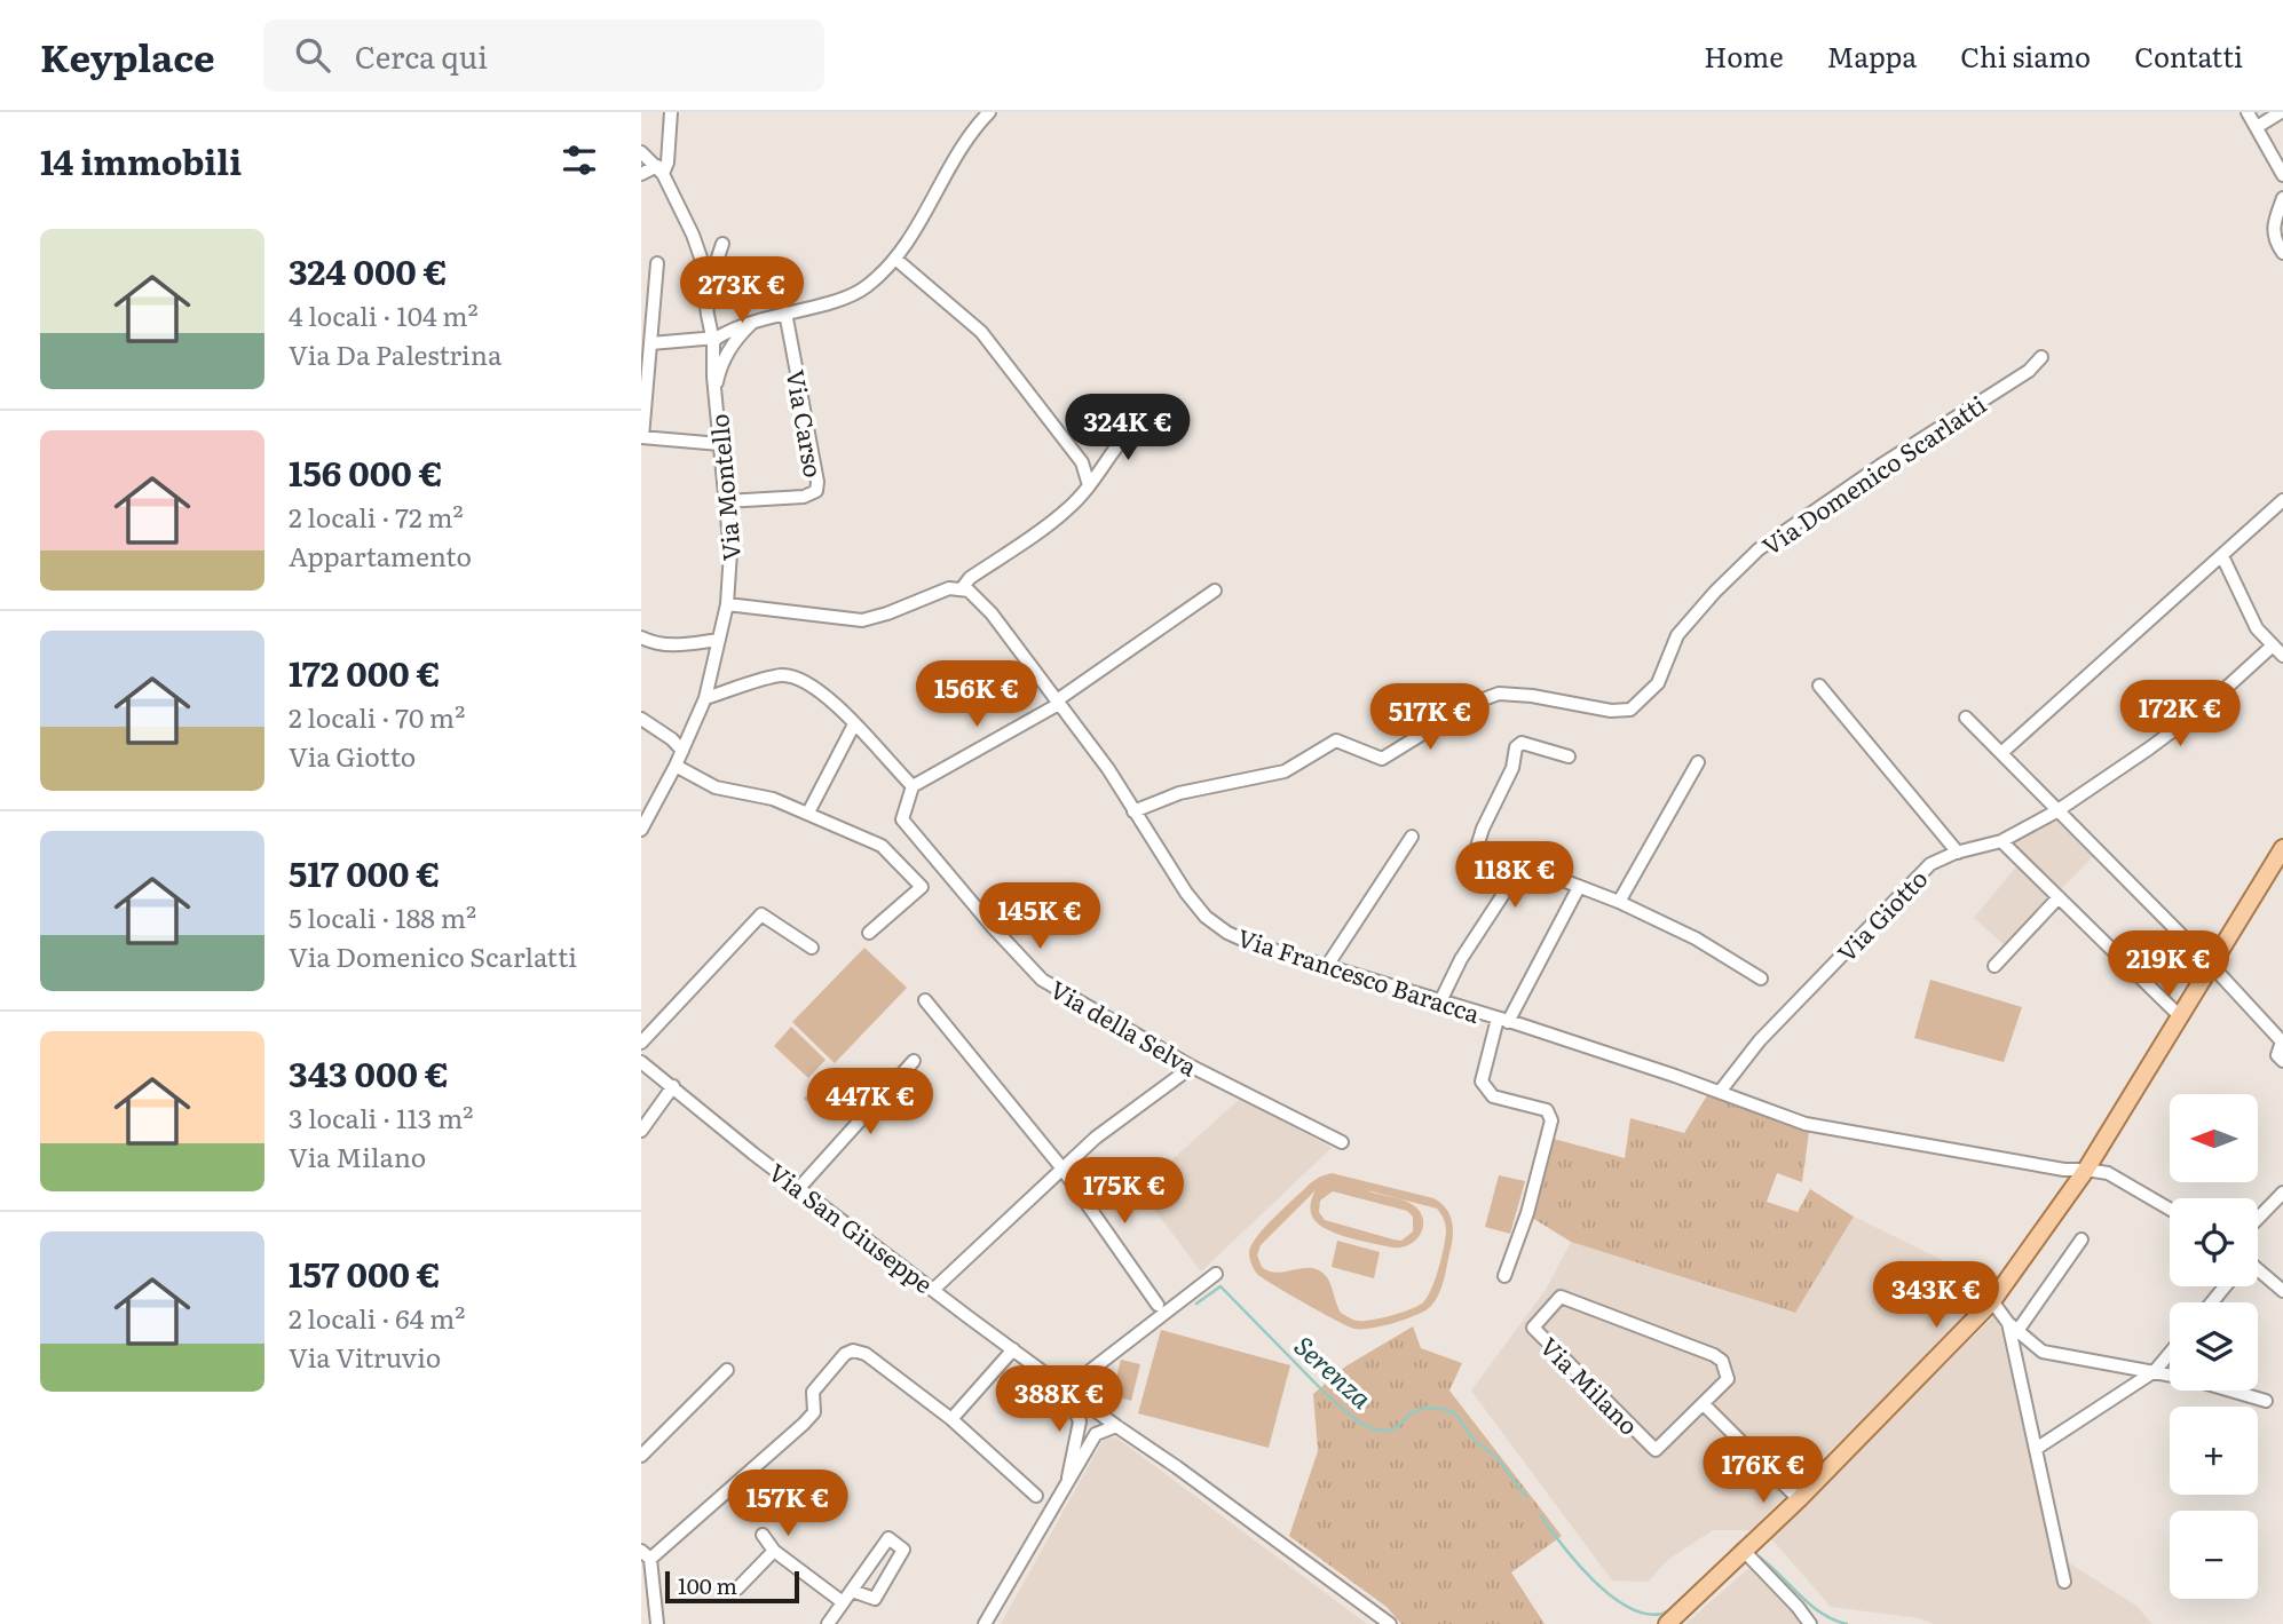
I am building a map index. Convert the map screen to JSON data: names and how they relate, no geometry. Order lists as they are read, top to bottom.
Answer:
{
  "streets": {
    "street": [
      "Via Carso",
      "Via Domenico Scarlatti",
      "Via Montello",
      "Via Giotto",
      "Via Francesco Baracca",
      "Via della Selva",
      "Via San Giuseppe",
      "Via Milano"
    ]
  },
  "crossings": [
    ["Via Carso", "Via Montello"],
    ["Via Domenico Scarlatti", "Via Francesco Baracca"],
    ["Via Giotto", "Via Francesco Baracca"]
  ],
  "water": ["Serenza"],
  "scale_bar": "100 m",
  "north": "left",
  "page": {
    "header": "Keyplace",
    "search": "Cerca qui",
    "nav": [
      "Home",
      "Mappa",
      "Chi siamo",
      "Contatti"
    ],
    "heading": "14 immobili",
    "list": [
      {
        "name": "324 000 €",
        "note": "4 locali · 104 m² · Via Da Palestrina"
      },
      {
        "name": "156 000 €",
        "note": "2 locali · 72 m² · Appartamento"
      },
      {
        "name": "172 000 €",
        "note": "2 locali · 70 m² · Via Giotto"
      },
      {
        "name": "517 000 €",
        "note": "5 locali · 188 m² · Via Domenico Scarlatti"
      },
      {
        "name": "343 000 €",
        "note": "3 locali · 113 m² · Via Milano"
      },
      {
        "name": "157 000 €",
        "note": "2 locali · 64 m² · Via Vitruvio"
      }
    ],
    "price": [
      "273K €",
      "324K €",
      "156K €",
      "172K €",
      "517K €",
      "118K €",
      "145K €",
      "219K €",
      "447K €",
      "175K €",
      "343K €",
      "388K €",
      "176K €",
      "157K €"
    ],
    "map_buttons": ["+", "−"],
    "scale": "100 m"
  }
}
